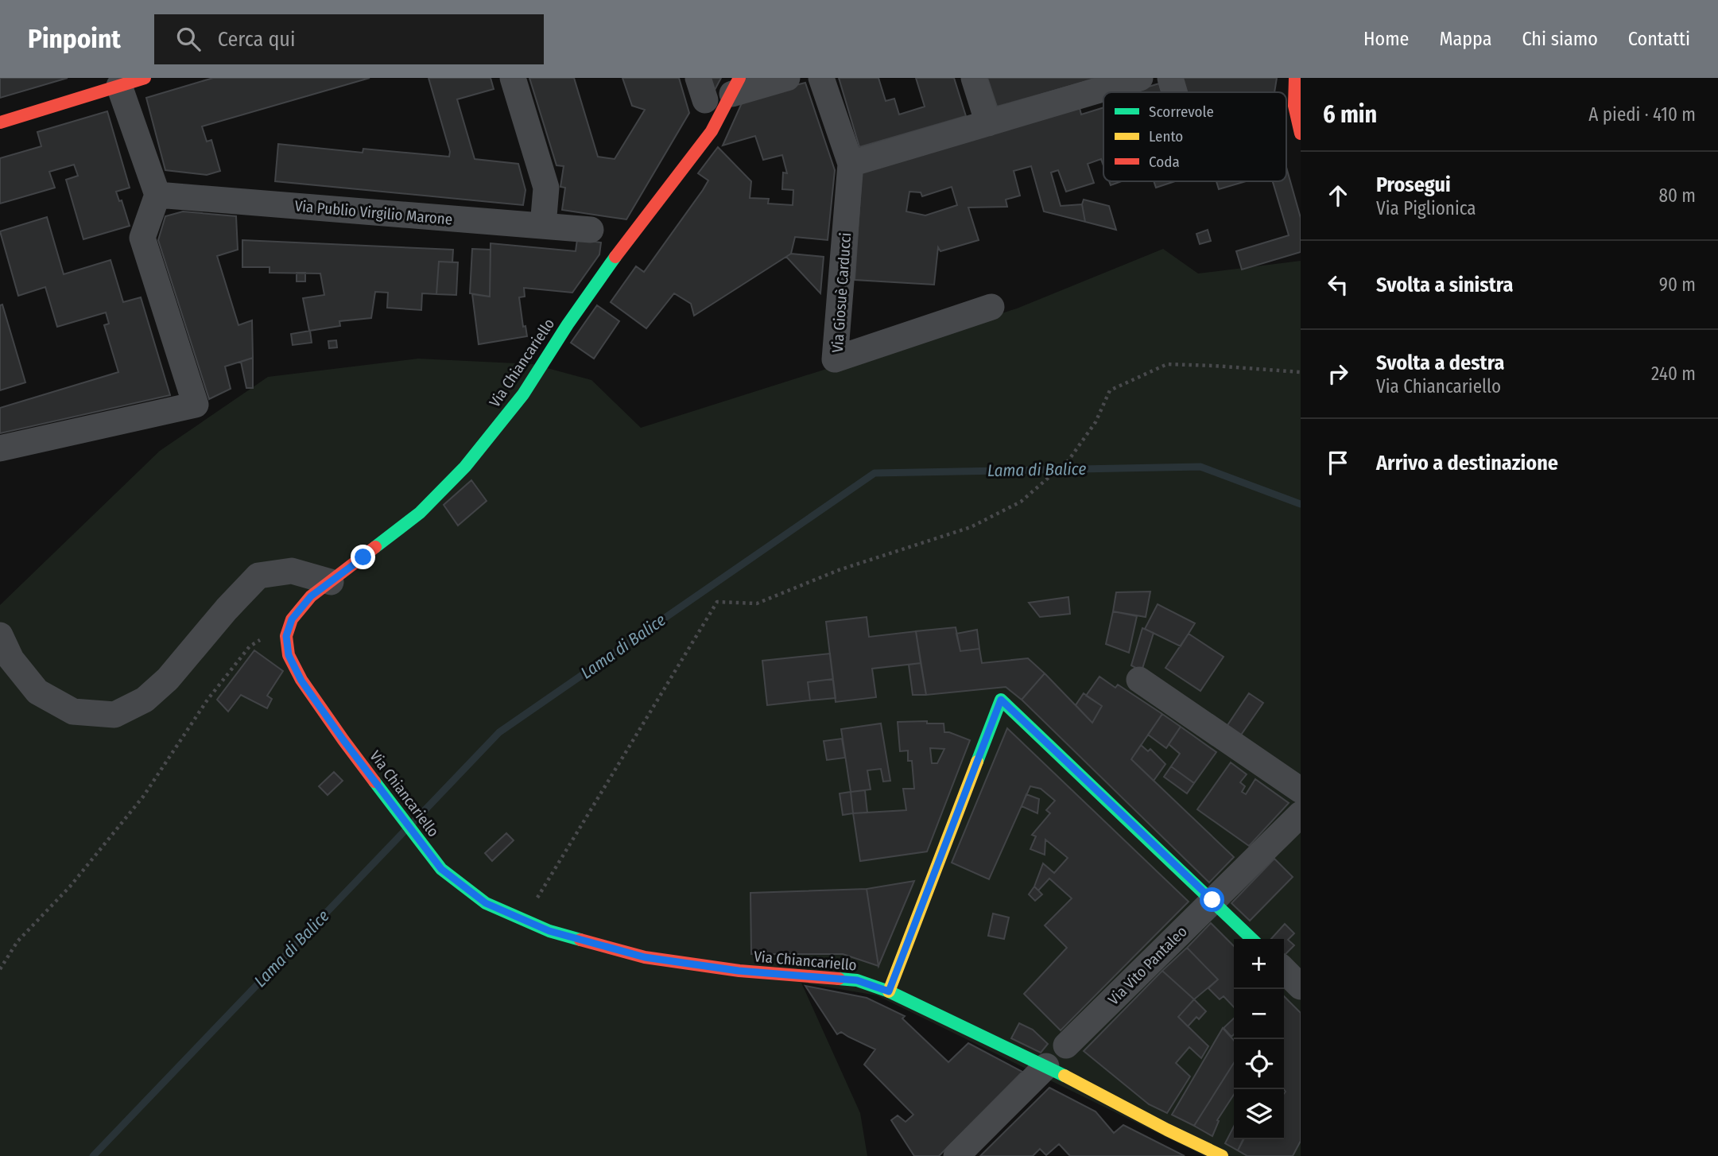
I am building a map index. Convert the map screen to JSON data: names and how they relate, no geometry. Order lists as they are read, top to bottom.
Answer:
{
  "streets": {
    "street": [
      "Via Publio Virgilio Marone",
      "Via Giosuè Carducci",
      "Via Chiancariello",
      "Via Vito Pantaleo"
    ]
  },
  "water": ["Lama di Balice"],
  "legend": ["Scorrevole", "Lento", "Coda"],
  "page": {
    "header": "Pinpoint",
    "search": "Cerca qui",
    "nav": [
      "Home",
      "Mappa",
      "Chi siamo",
      "Contatti"
    ],
    "heading": ["6 min", "A piedi · 410 m"],
    "list": [
      ["Prosegui", "Via Piglionica", "80 m"],
      ["Svolta a sinistra", "90 m"],
      ["Svolta a destra", "Via Chiancariello", "240 m"],
      "Arrivo a destinazione"
    ],
    "map_buttons": ["+", "−"]
  }
}
